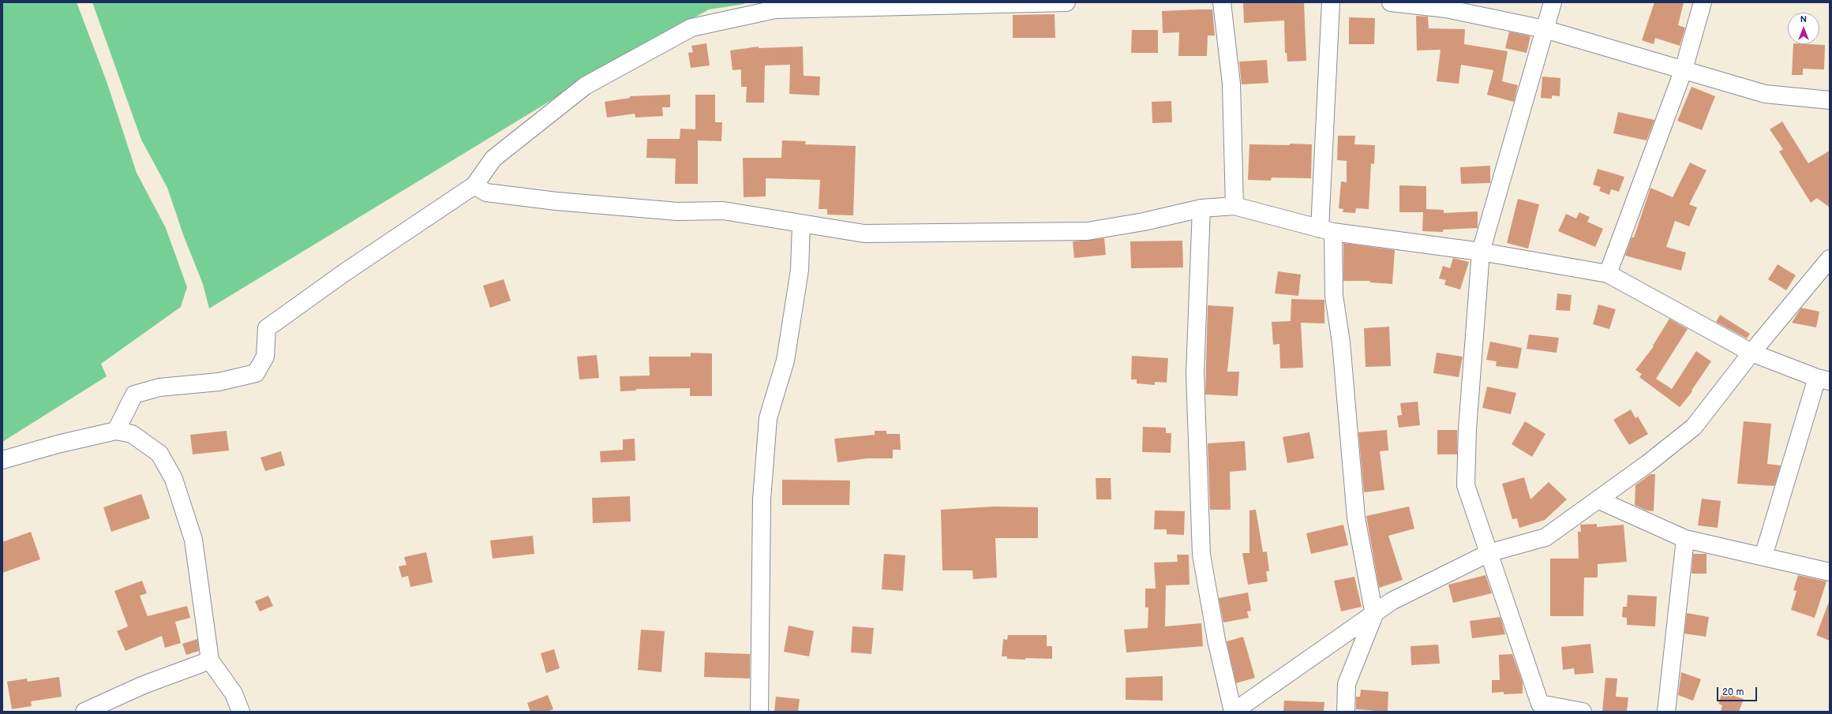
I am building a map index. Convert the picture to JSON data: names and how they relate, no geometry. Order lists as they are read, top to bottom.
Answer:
{
  "scale_bar": "20 m",
  "north": "top"
}
